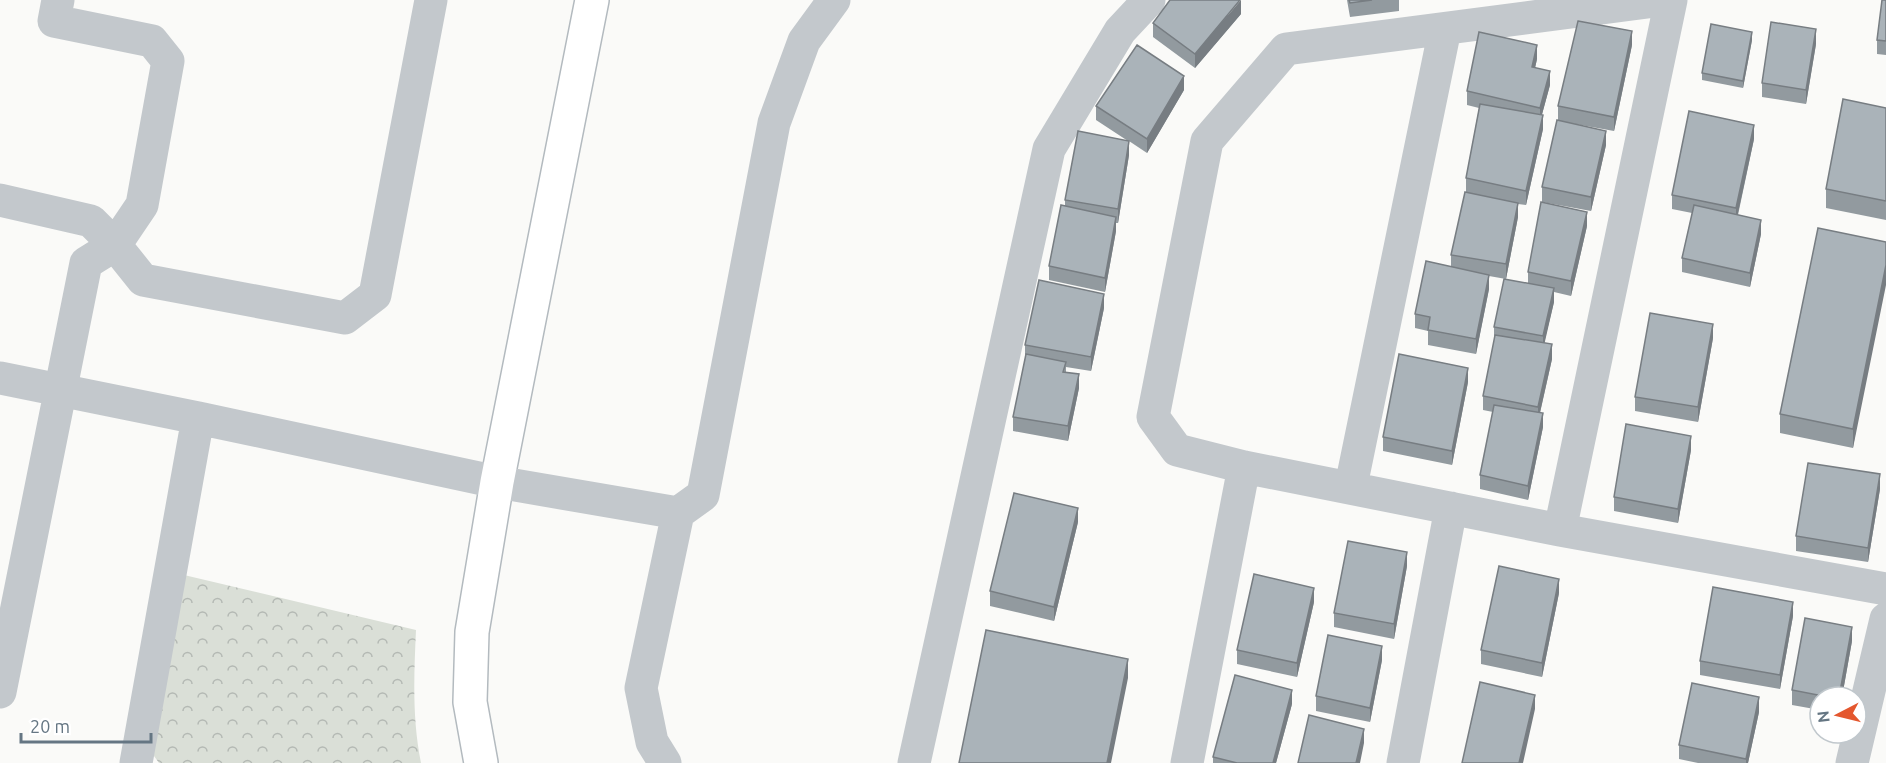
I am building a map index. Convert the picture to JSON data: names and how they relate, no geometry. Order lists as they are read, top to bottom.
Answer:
{
  "scale_bar": "20 m",
  "north": "left"
}
